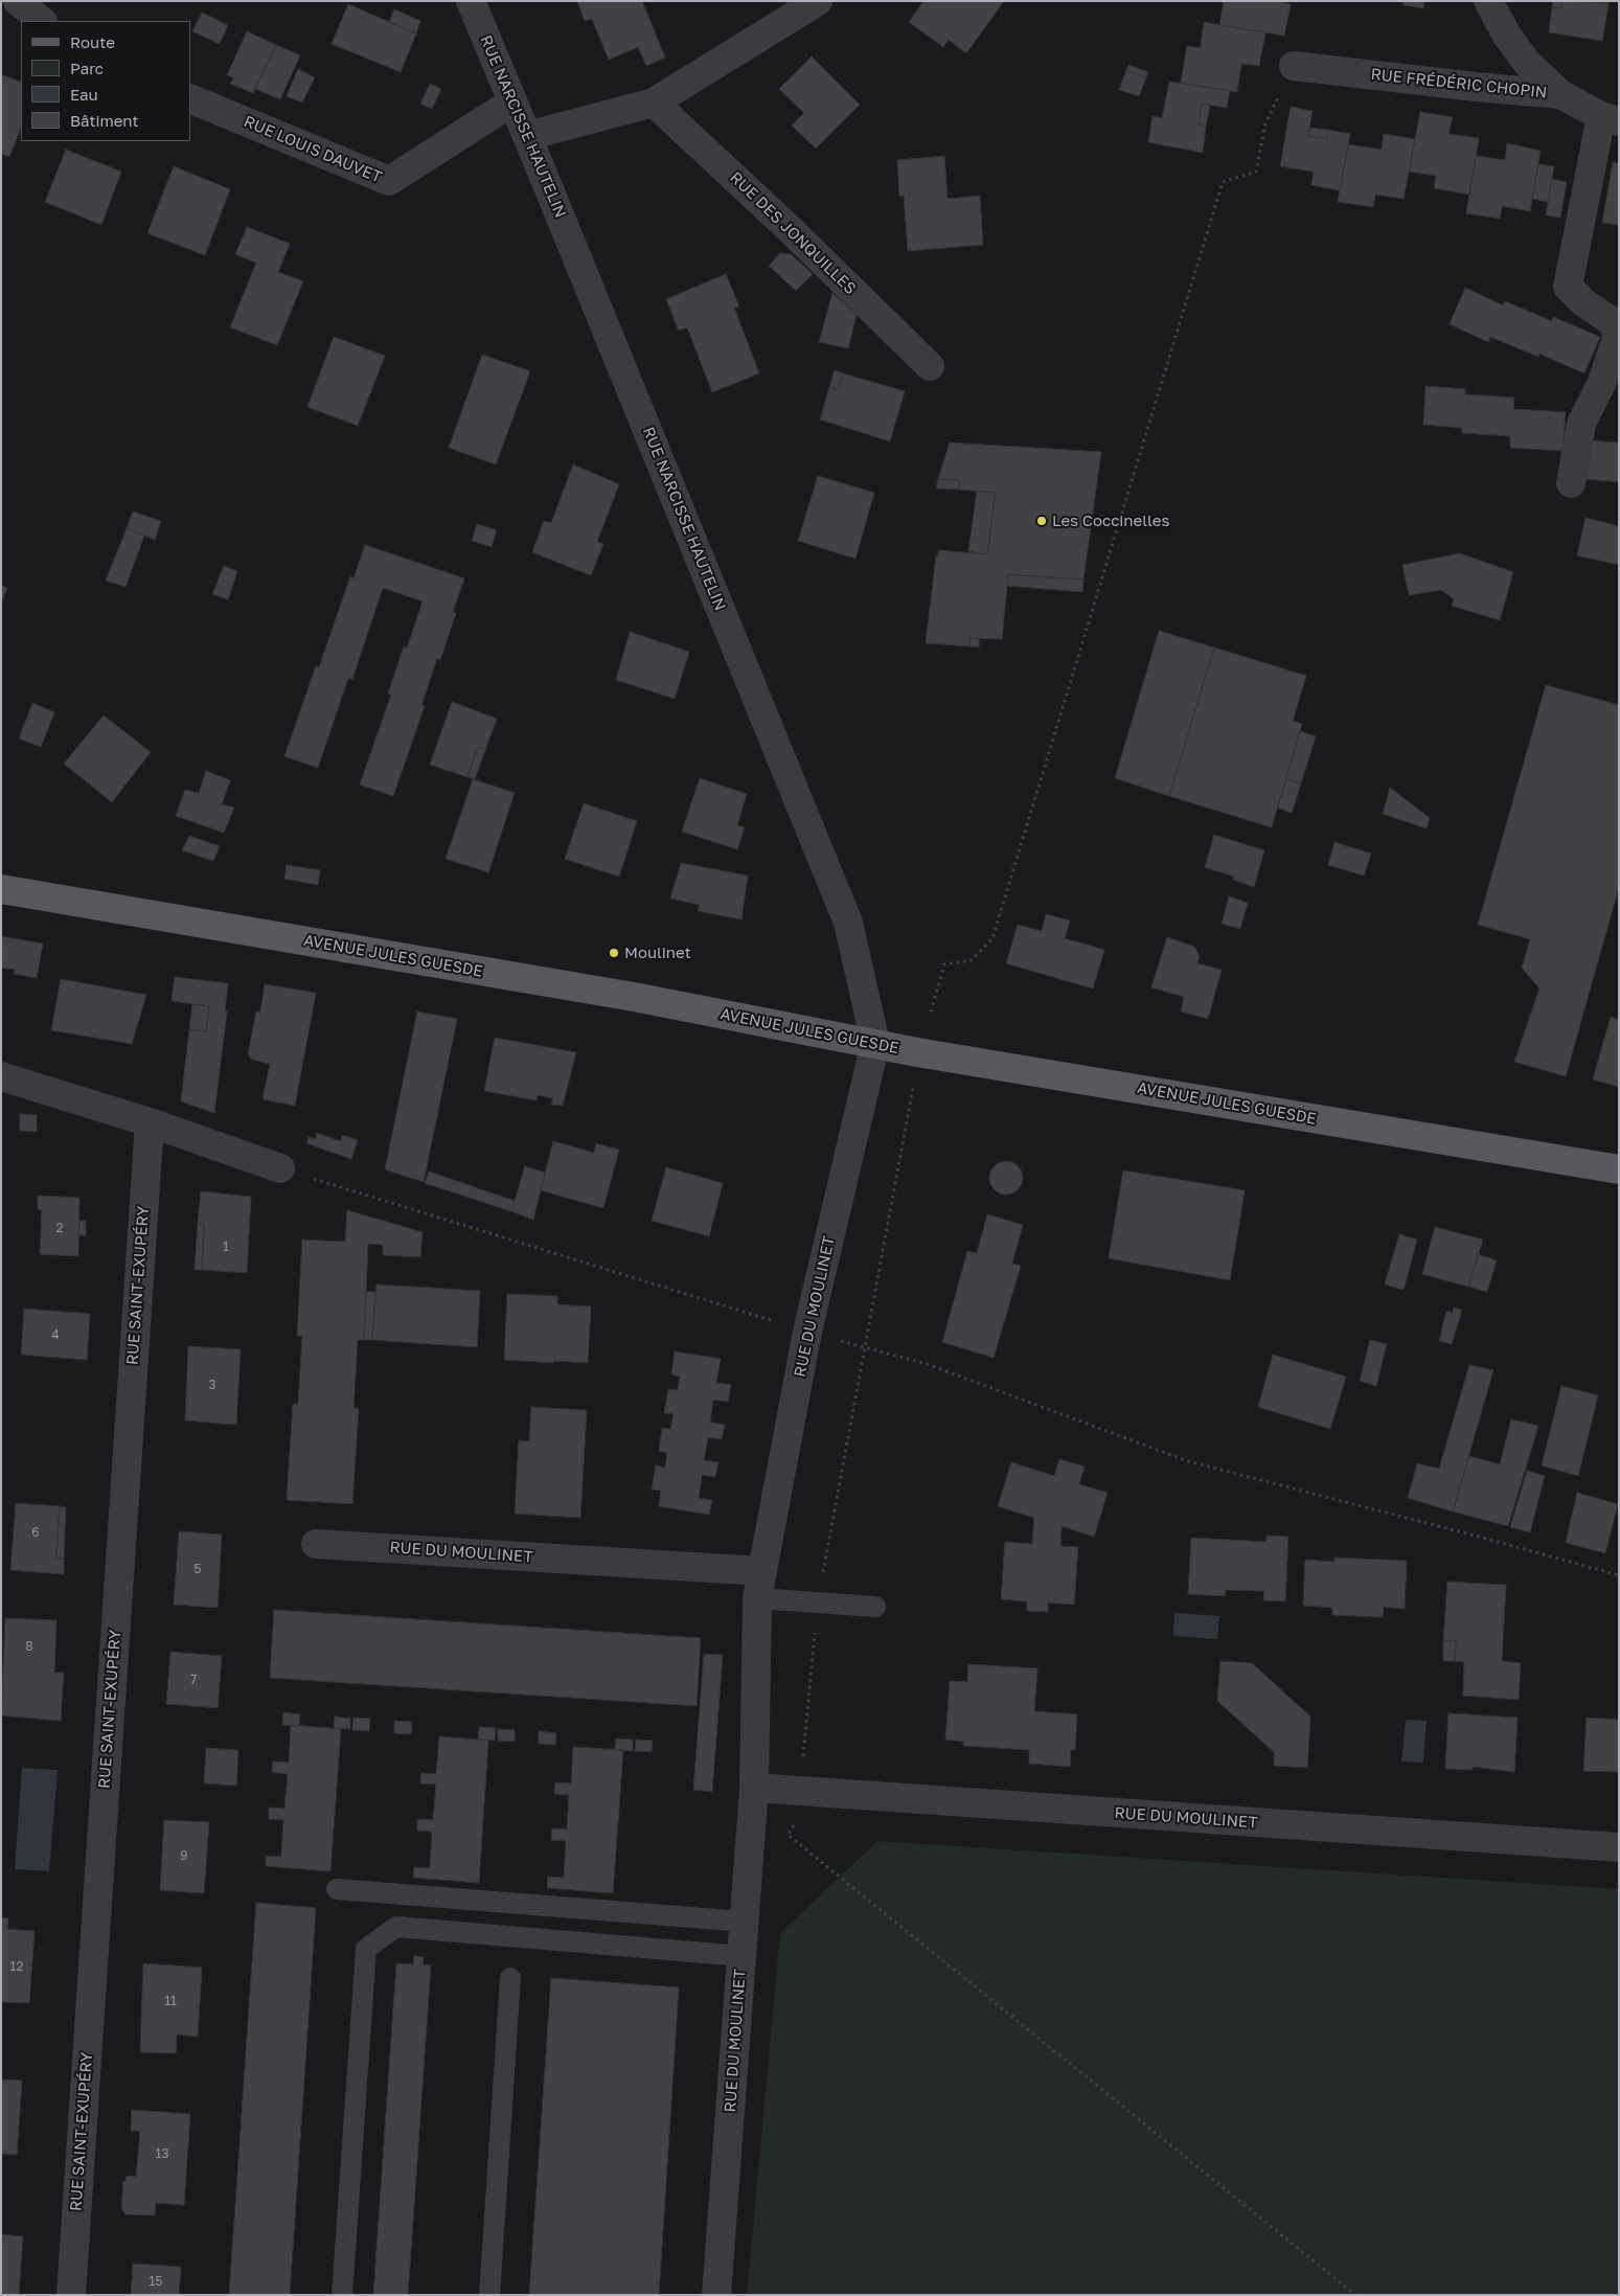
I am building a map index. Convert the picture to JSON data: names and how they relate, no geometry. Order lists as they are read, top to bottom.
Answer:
{
  "streets": {
    "main road": ["AVENUE JULES GUESDE"],
    "street": [
      "RUE FRÉDÉRIC CHOPIN",
      "RUE NARCISSE HAUTELIN",
      "RUE LOUIS DAUVET",
      "RUE DES JONQUILLES",
      "RUE SAINT-EXUPÉRY",
      "RUE DU MOULINET"
    ]
  },
  "crossings": [
    ["RUE NARCISSE HAUTELIN", "RUE LOUIS DAUVET"],
    ["RUE NARCISSE HAUTELIN", "AVENUE JULES GUESDE"],
    ["RUE NARCISSE HAUTELIN", "RUE DU MOULINET"],
    ["AVENUE JULES GUESDE", "RUE DU MOULINET"]
  ],
  "places": ["Les Coccinelles", "Moulinet"],
  "house_numbers": [
    "2",
    "1",
    "4",
    "3",
    "6",
    "5",
    "8",
    "7",
    "9",
    "12",
    "11",
    "13",
    "15"
  ],
  "legend": [
    "Route",
    "Parc",
    "Eau",
    "Bâtiment"
  ]
}
